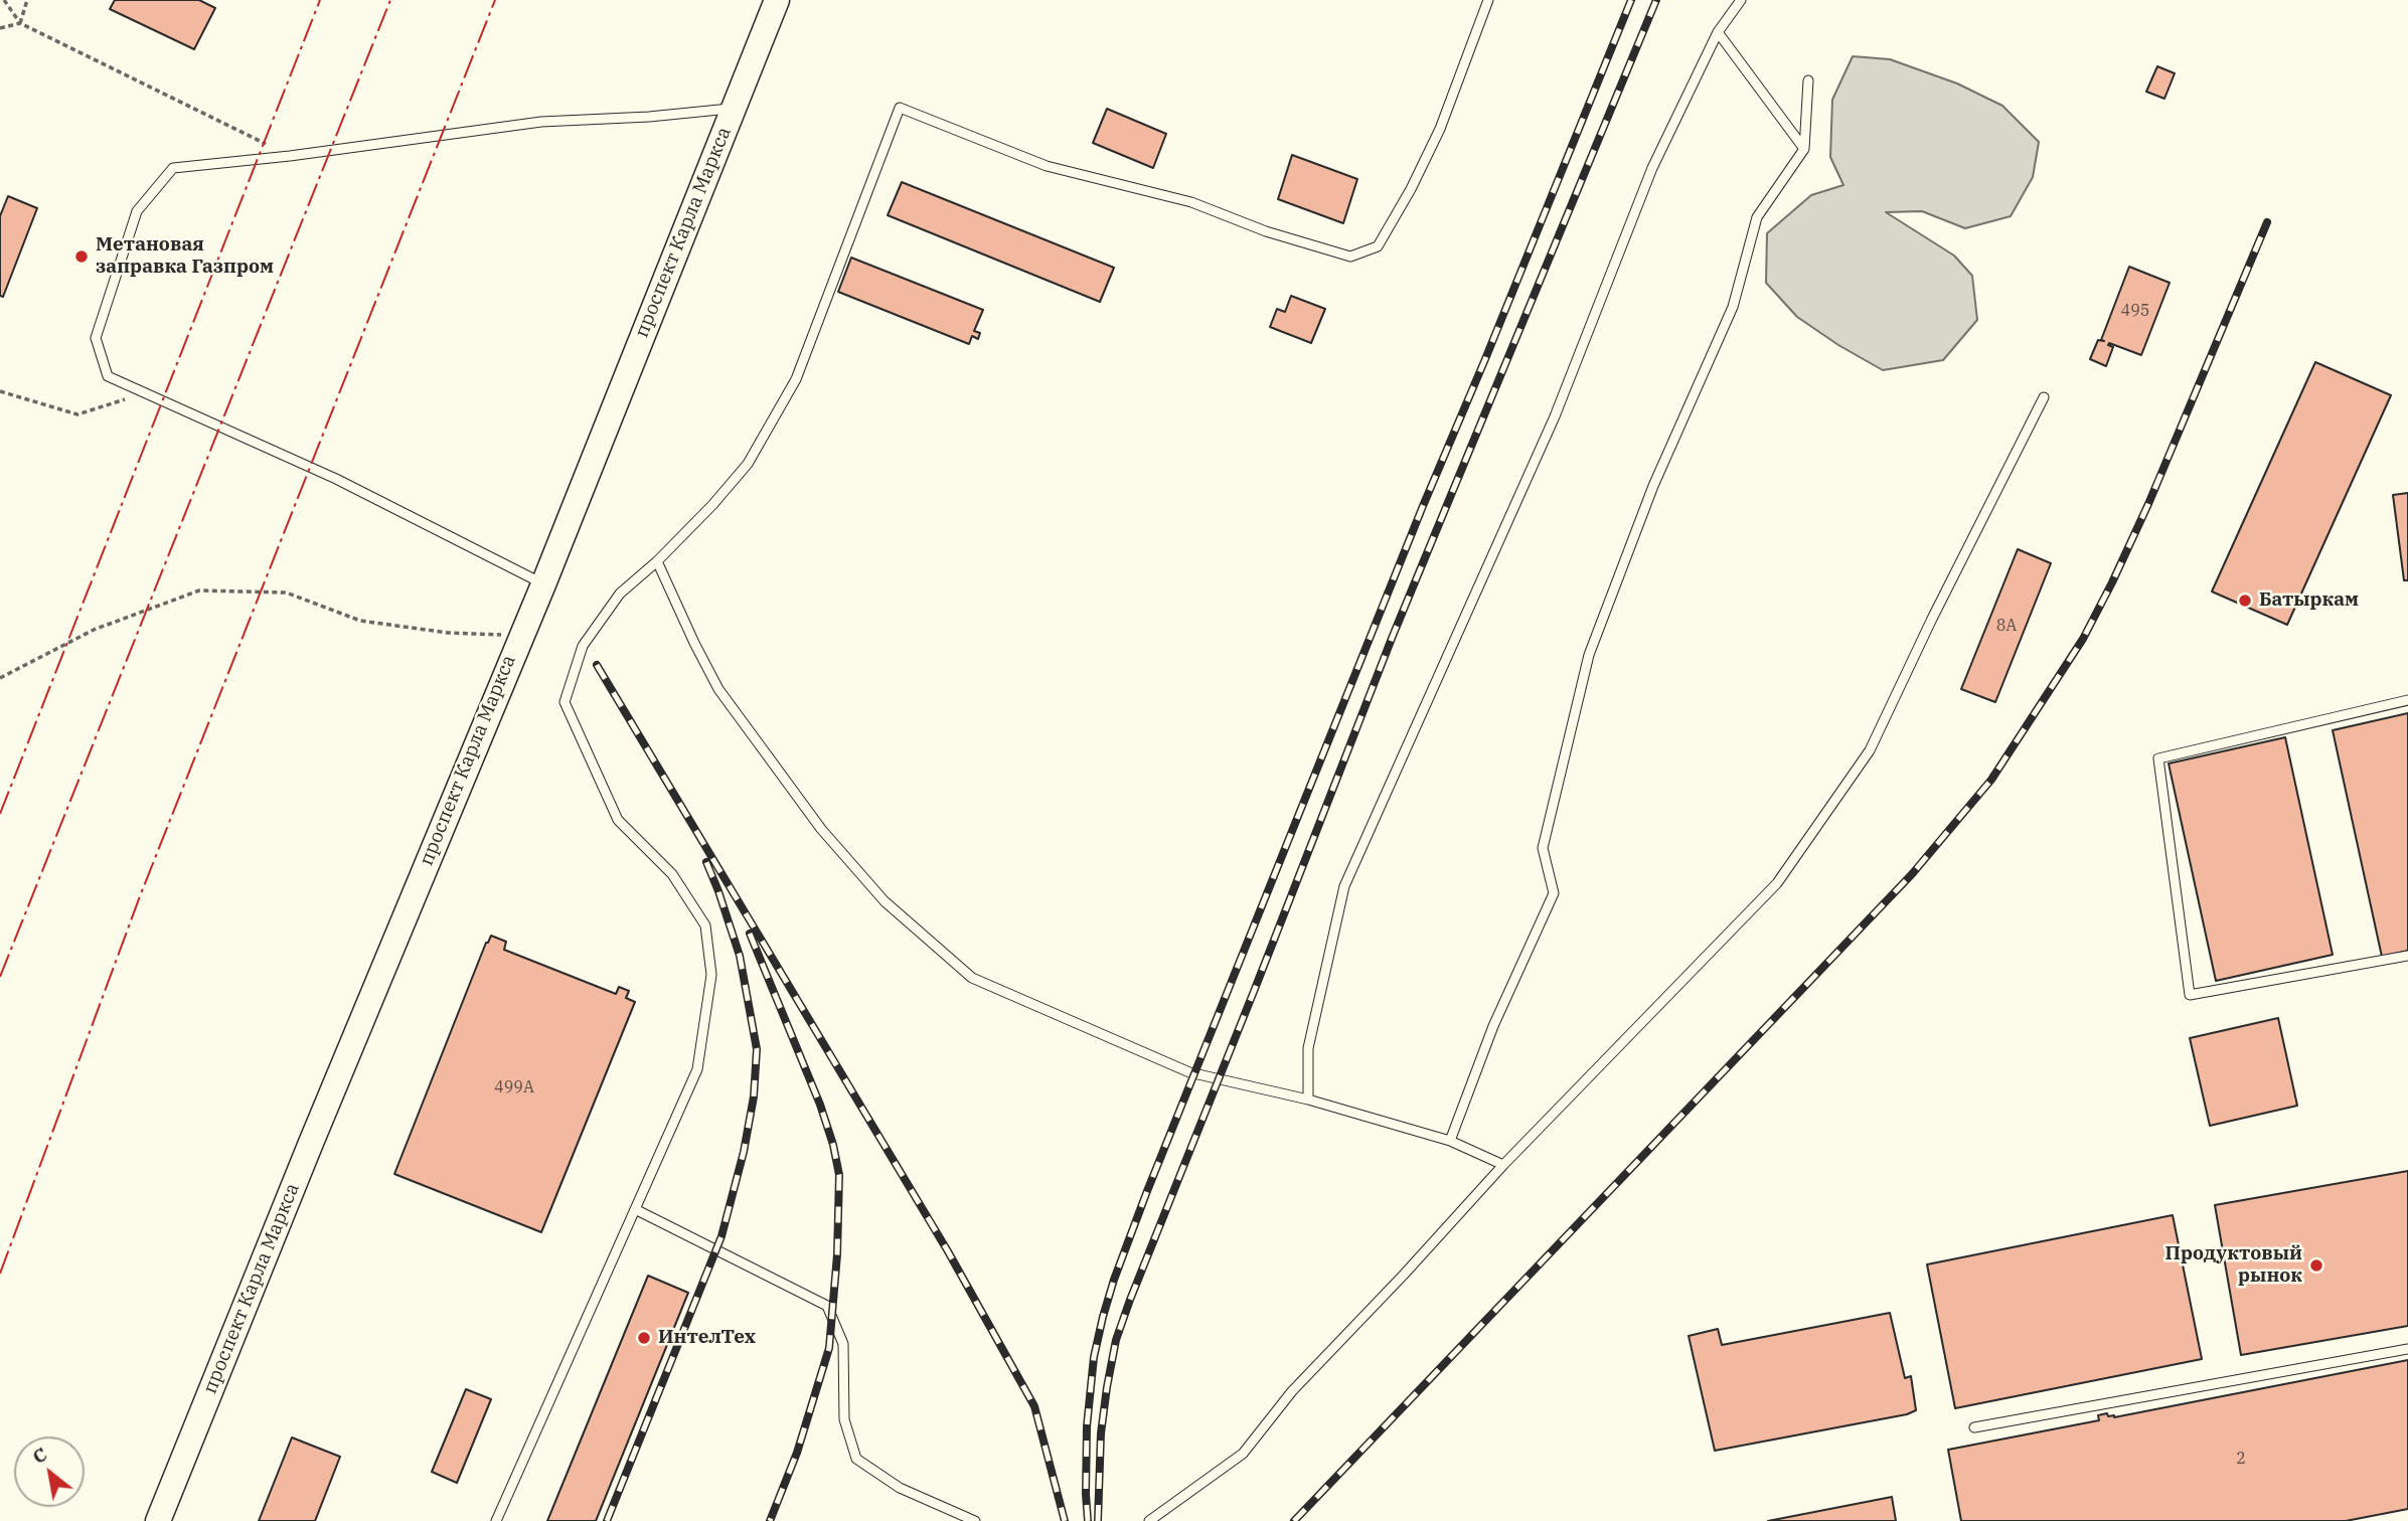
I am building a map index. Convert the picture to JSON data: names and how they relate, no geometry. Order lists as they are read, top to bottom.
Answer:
{
  "streets": {
    "main road": ["проспект Карла Маркса"]
  },
  "places": [
    "Метановая заправка Газпром",
    "Батыркам",
    "Продуктовый рынок",
    "ИнтелТех"
  ],
  "house_numbers": [
    "495",
    "8А",
    "499А",
    "2"
  ],
  "north": "top left"
}
